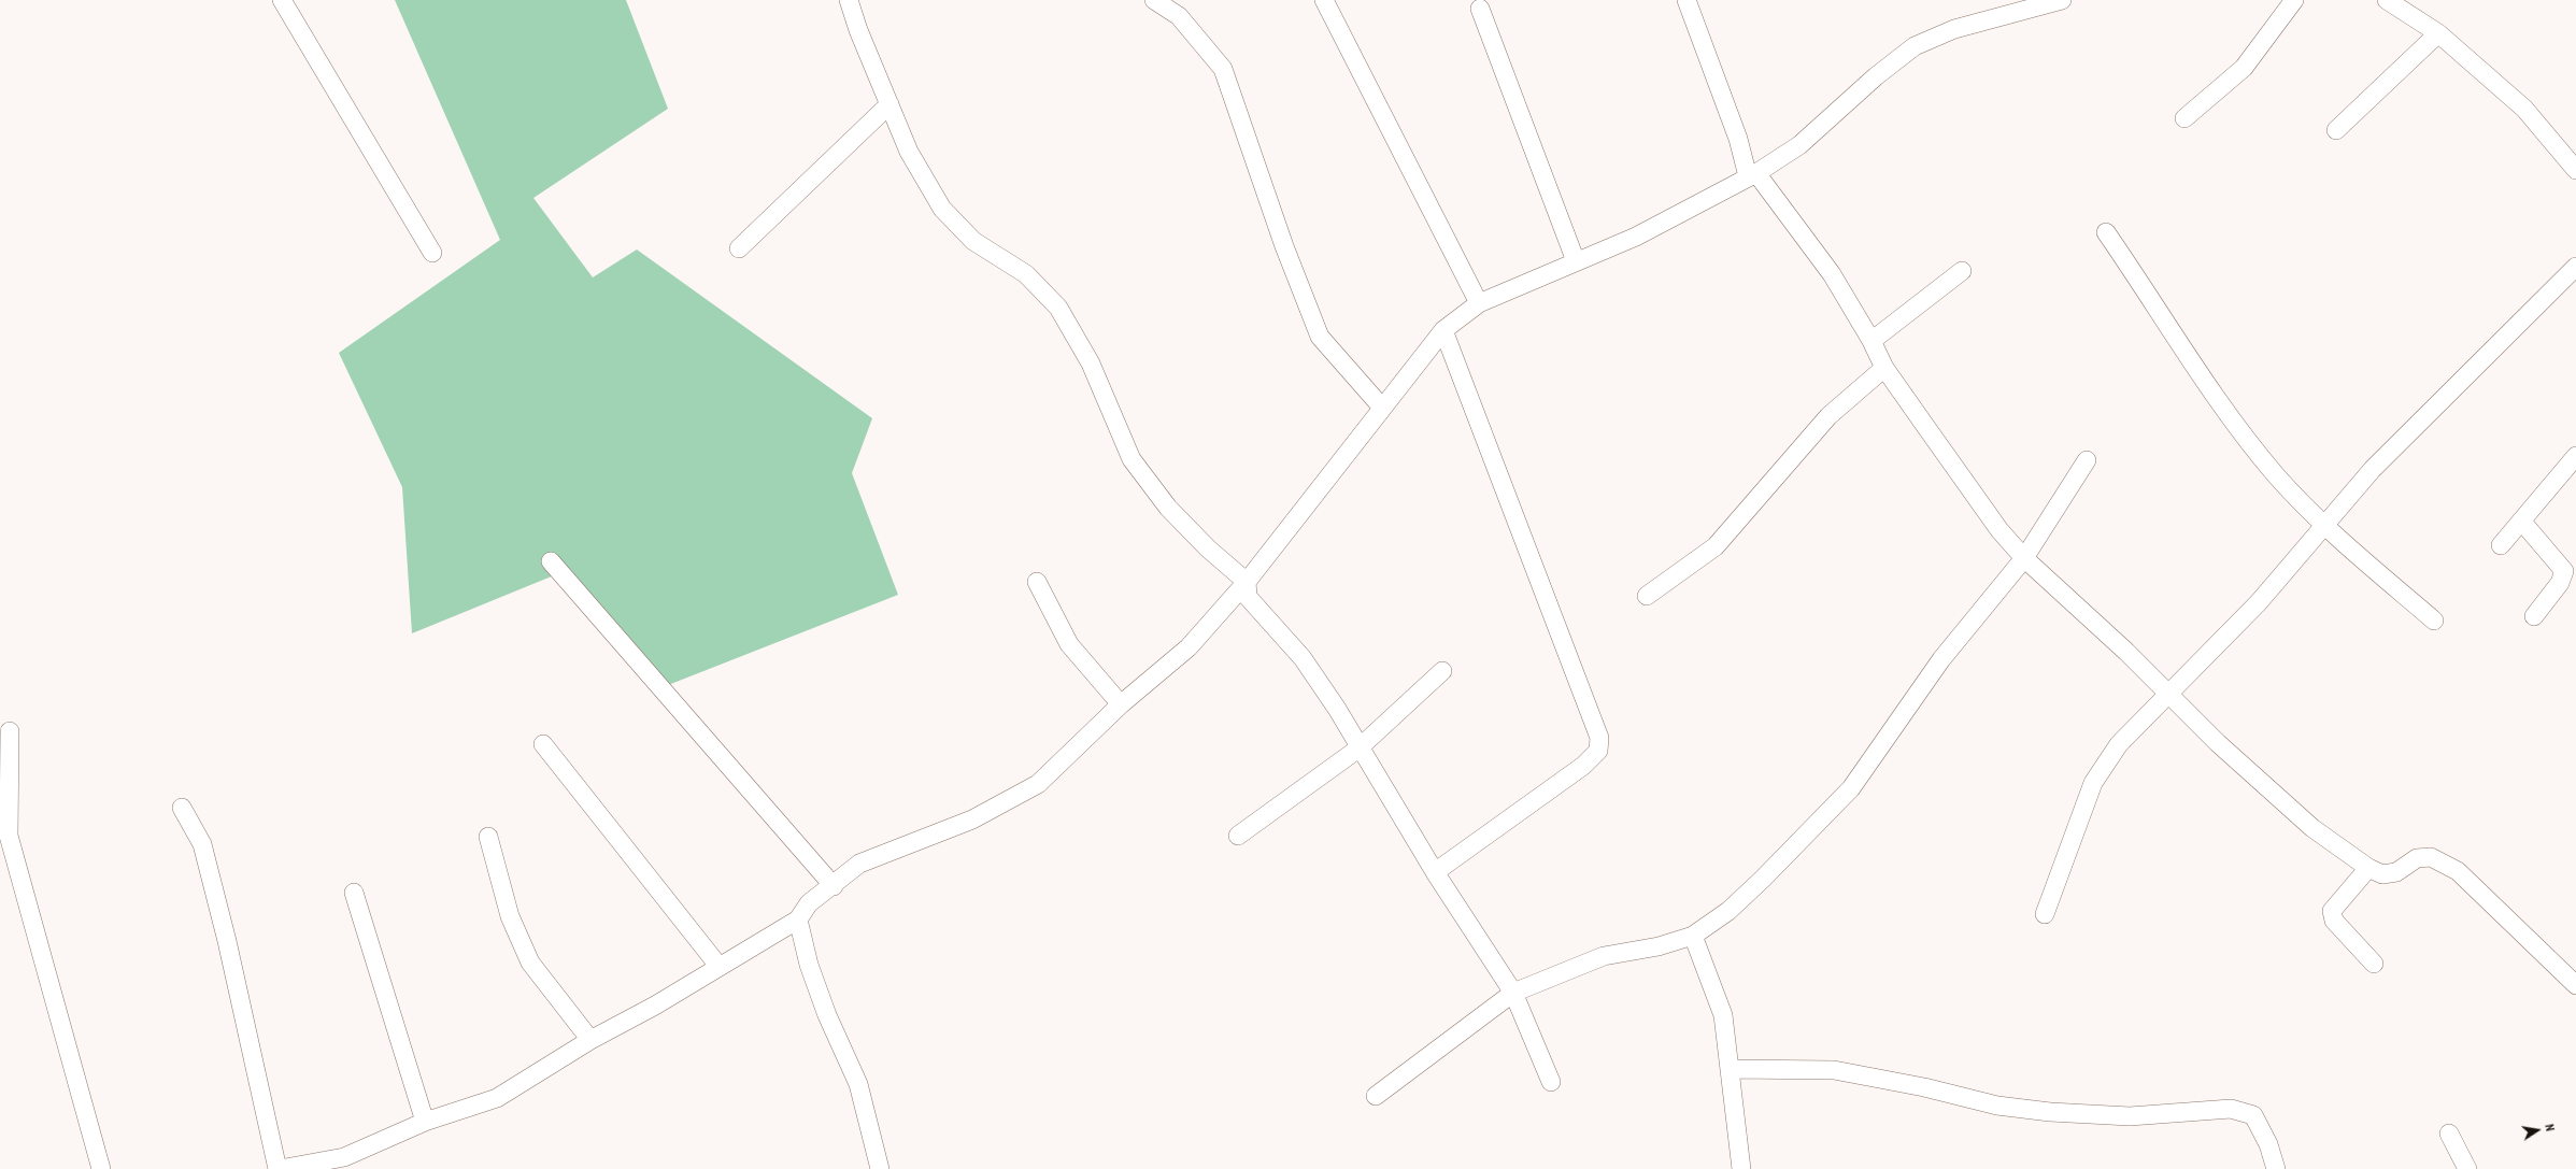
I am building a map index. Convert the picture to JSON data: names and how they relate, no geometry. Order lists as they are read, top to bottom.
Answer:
{
  "north": "right"
}
